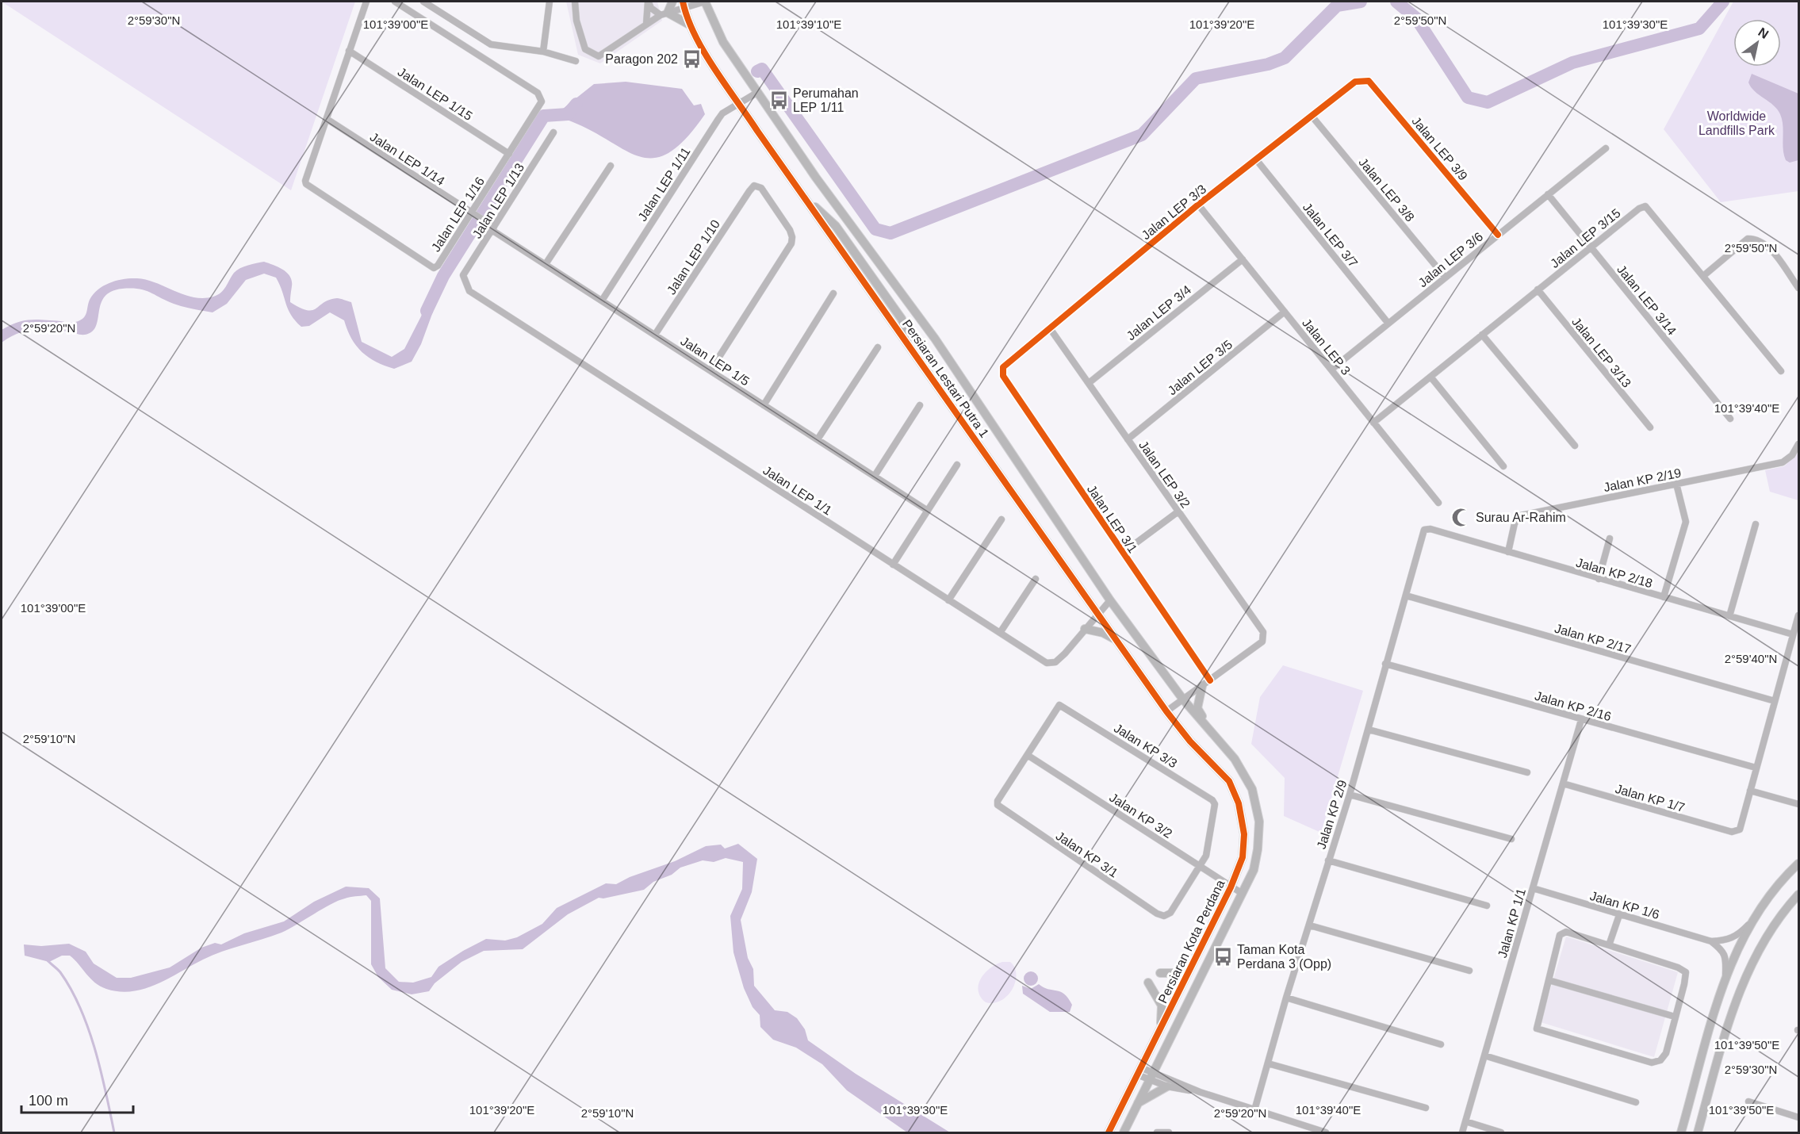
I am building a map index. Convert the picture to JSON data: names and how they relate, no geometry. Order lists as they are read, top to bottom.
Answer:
{
  "streets": {
    "street": [
      "Jalan LEP 1/15",
      "Jalan LEP 3/9",
      "Jalan LEP 1/14",
      "Jalan LEP 1/11",
      "Jalan LEP 3/8",
      "Jalan LEP 1/13",
      "Jalan LEP 3/3",
      "Jalan LEP 1/16",
      "Jalan LEP 3/7",
      "Jalan LEP 3/15",
      "Jalan LEP 1/10",
      "Jalan LEP 3/6",
      "Jalan LEP 3/14",
      "Jalan LEP 3/4",
      "Jalan LEP 3",
      "Jalan LEP 3/13",
      "Jalan LEP 1/5",
      "Jalan LEP 3/5",
      "Persiaran Lestari Putra 1",
      "Jalan LEP 3/2",
      "Jalan KP 2/19",
      "Jalan LEP 1/1",
      "Jalan LEP 3/1",
      "Jalan KP 2/18",
      "Jalan KP 2/17",
      "Jalan KP 2/16",
      "Jalan KP 3/3",
      "Jalan KP 1/7",
      "Jalan KP 2/9",
      "Jalan KP 3/2",
      "Jalan KP 3/1",
      "Jalan KP 1/6",
      "Jalan KP 1/1",
      "Persiaran Kota Perdana"
    ]
  },
  "crossings": [
    ["Jalan LEP 1/15", "Jalan LEP 1/16"],
    ["Jalan LEP 3/9", "Jalan LEP 3/3"],
    ["Jalan LEP 3/9", "Jalan LEP 3/6"],
    ["Jalan LEP 1/14", "Jalan LEP 1/13"],
    ["Jalan LEP 1/14", "Jalan LEP 1/16"],
    ["Jalan LEP 1/14", "Jalan LEP 1/5"],
    ["Jalan LEP 1/11", "Jalan LEP 1/5"],
    ["Jalan LEP 1/11", "Persiaran Lestari Putra 1"],
    ["Jalan LEP 3/8", "Jalan LEP 3/3"],
    ["Jalan LEP 3/8", "Jalan LEP 3/6"],
    ["Jalan LEP 1/13", "Jalan LEP 1/5"],
    ["Jalan LEP 1/13", "Jalan LEP 1/1"],
    ["Jalan LEP 3/3", "Jalan LEP 3/7"],
    ["Jalan LEP 3/3", "Jalan LEP 3"],
    ["Jalan LEP 3/3", "Jalan LEP 3/2"],
    ["Jalan LEP 3/3", "Jalan LEP 3/1"],
    ["Jalan LEP 3/7", "Jalan LEP 3/6"],
    ["Jalan LEP 3/15", "Jalan LEP 3/14"],
    ["Jalan LEP 3/15", "Jalan LEP 3"],
    ["Jalan LEP 3/15", "Jalan LEP 3/13"],
    ["Jalan LEP 1/10", "Jalan LEP 1/5"],
    ["Jalan LEP 3/6", "Jalan LEP 3/14"],
    ["Jalan LEP 3/6", "Jalan LEP 3"],
    ["Jalan LEP 3/4", "Jalan LEP 3"],
    ["Jalan LEP 3/4", "Jalan LEP 3/2"],
    ["Jalan LEP 3", "Jalan LEP 3/5"],
    ["Jalan LEP 3/5", "Jalan LEP 3/2"],
    ["Persiaran Lestari Putra 1", "Jalan LEP 1/1"],
    ["Persiaran Lestari Putra 1", "Persiaran Kota Perdana"],
    ["Jalan LEP 3/2", "Jalan LEP 3/1"],
    ["Jalan KP 2/19", "Jalan KP 2/18"],
    ["Jalan KP 2/18", "Jalan KP 2/9"],
    ["Jalan KP 2/17", "Jalan KP 2/9"],
    ["Jalan KP 2/16", "Jalan KP 2/9"],
    ["Jalan KP 2/16", "Jalan KP 1/1"],
    ["Jalan KP 3/3", "Jalan KP 3/2"],
    ["Jalan KP 3/3", "Jalan KP 3/1"],
    ["Jalan KP 1/7", "Jalan KP 1/1"],
    ["Jalan KP 3/2", "Jalan KP 3/1"],
    ["Jalan KP 3/2", "Persiaran Kota Perdana"],
    ["Jalan KP 1/6", "Jalan KP 1/1"]
  ],
  "parks": ["Worldwide Landfills Park"],
  "places": {
    "bus stop": ["Paragon 202", "Perumahan LEP 1/11", "Taman Kota Perdana 3 (Opp)"],
    "mosque": ["Surau Ar-Rahim"]
  },
  "scale_bar": "100 m",
  "north": "top right",
  "coordinates": [
    "2°59'30\"N",
    "2°59'50\"N",
    "101°39'10\"E",
    "101°39'20\"E",
    "101°39'00\"E",
    "101°39'30\"E",
    "2°59'20\"N",
    "101°39'40\"E",
    "2°59'40\"N",
    "2°59'10\"N",
    "101°39'50\"E"
  ]
}
